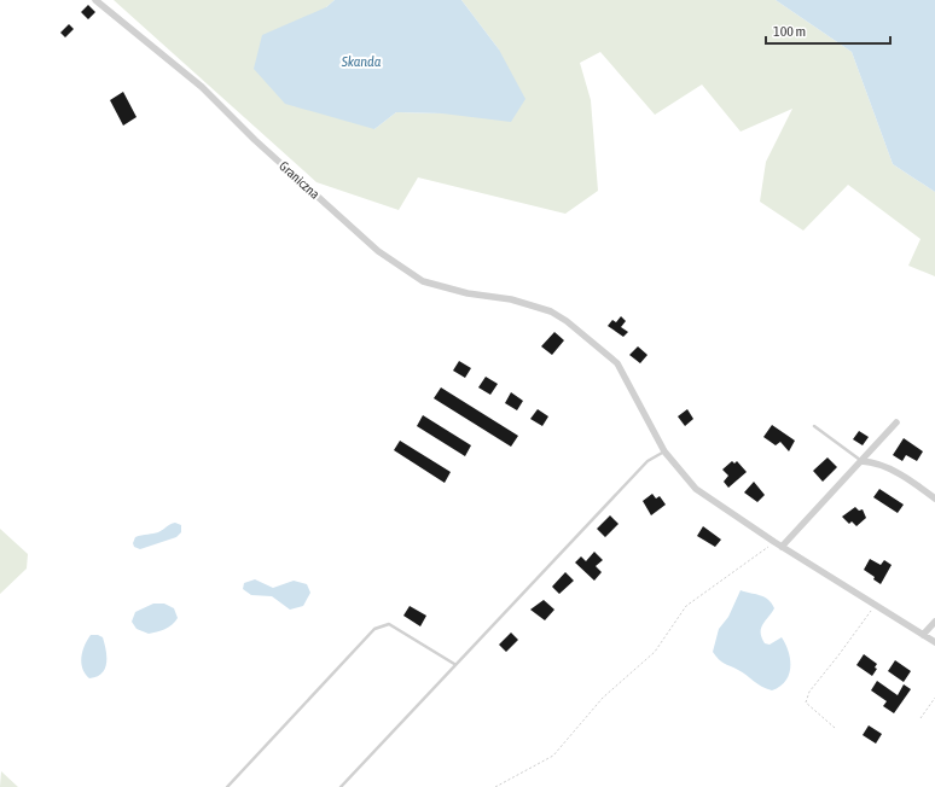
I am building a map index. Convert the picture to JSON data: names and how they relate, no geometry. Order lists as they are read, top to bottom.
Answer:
{
  "streets": {
    "street": ["Graniczna"]
  },
  "water": ["Skanda"],
  "scale_bar": "100 m"
}
